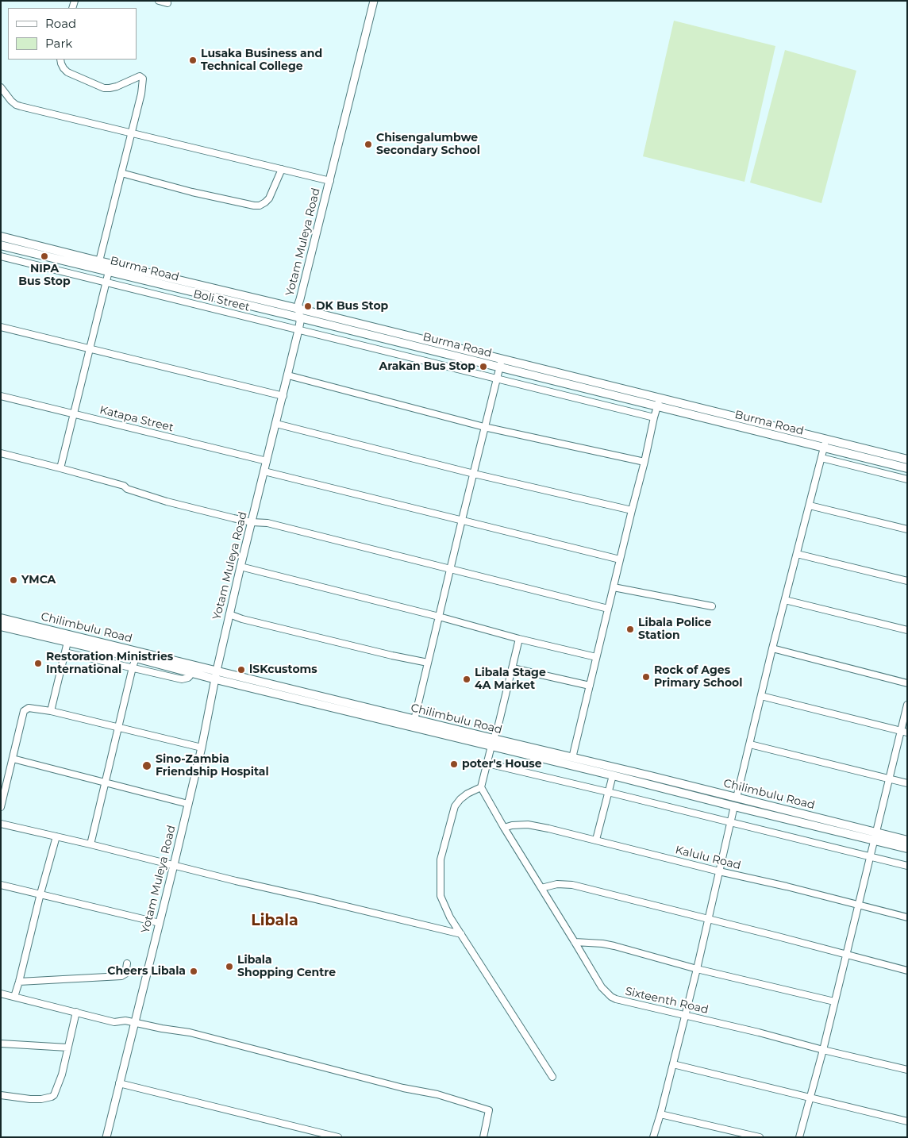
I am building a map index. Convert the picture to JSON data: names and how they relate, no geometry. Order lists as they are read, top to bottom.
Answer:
{
  "streets": {
    "main road": ["Burma Road", "Chilimbulu Road"],
    "street": [
      "Yotam Muleya Road",
      "Boli Street",
      "Katapa Street",
      "Kalulu Road",
      "Sixteenth Road"
    ]
  },
  "crossings": [
    ["Yotam Muleya Road", "Burma Road"],
    ["Yotam Muleya Road", "Boli Street"],
    ["Yotam Muleya Road", "Katapa Street"],
    ["Yotam Muleya Road", "Chilimbulu Road"],
    ["Kalulu Road", "Sixteenth Road"]
  ],
  "districts": ["Libala"],
  "places": [
    "Lusaka Business and Technical College",
    "Chisengalumbwe Secondary School",
    "NIPA Bus Stop",
    "DK Bus Stop",
    "Arakan Bus Stop",
    "YMCA",
    "Libala Police Station",
    "Restoration Ministries International",
    "lSKcustoms",
    "Rock of Ages Primary School",
    "Libala Stage 4A Market",
    "poter's House",
    "Sino-Zambia Friendship Hospital",
    "Libala Shopping Centre",
    "Cheers Libala"
  ],
  "legend": ["Road", "Park"]
}
